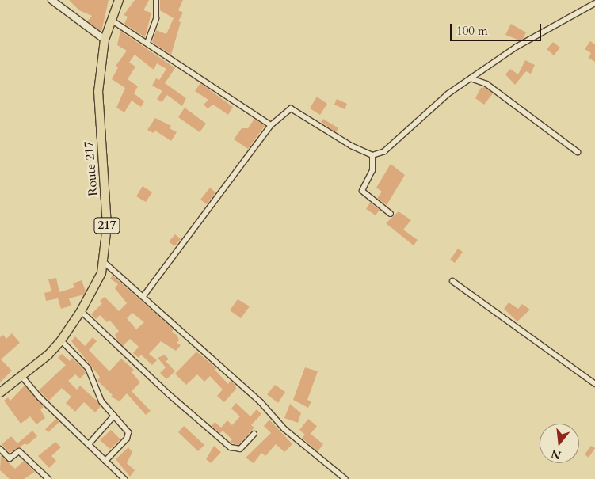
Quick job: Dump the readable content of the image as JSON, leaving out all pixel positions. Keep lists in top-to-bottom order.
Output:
{
  "streets": {
    "main road": ["Route 217", "217"]
  },
  "scale_bar": "100 m",
  "north": "bottom"
}
